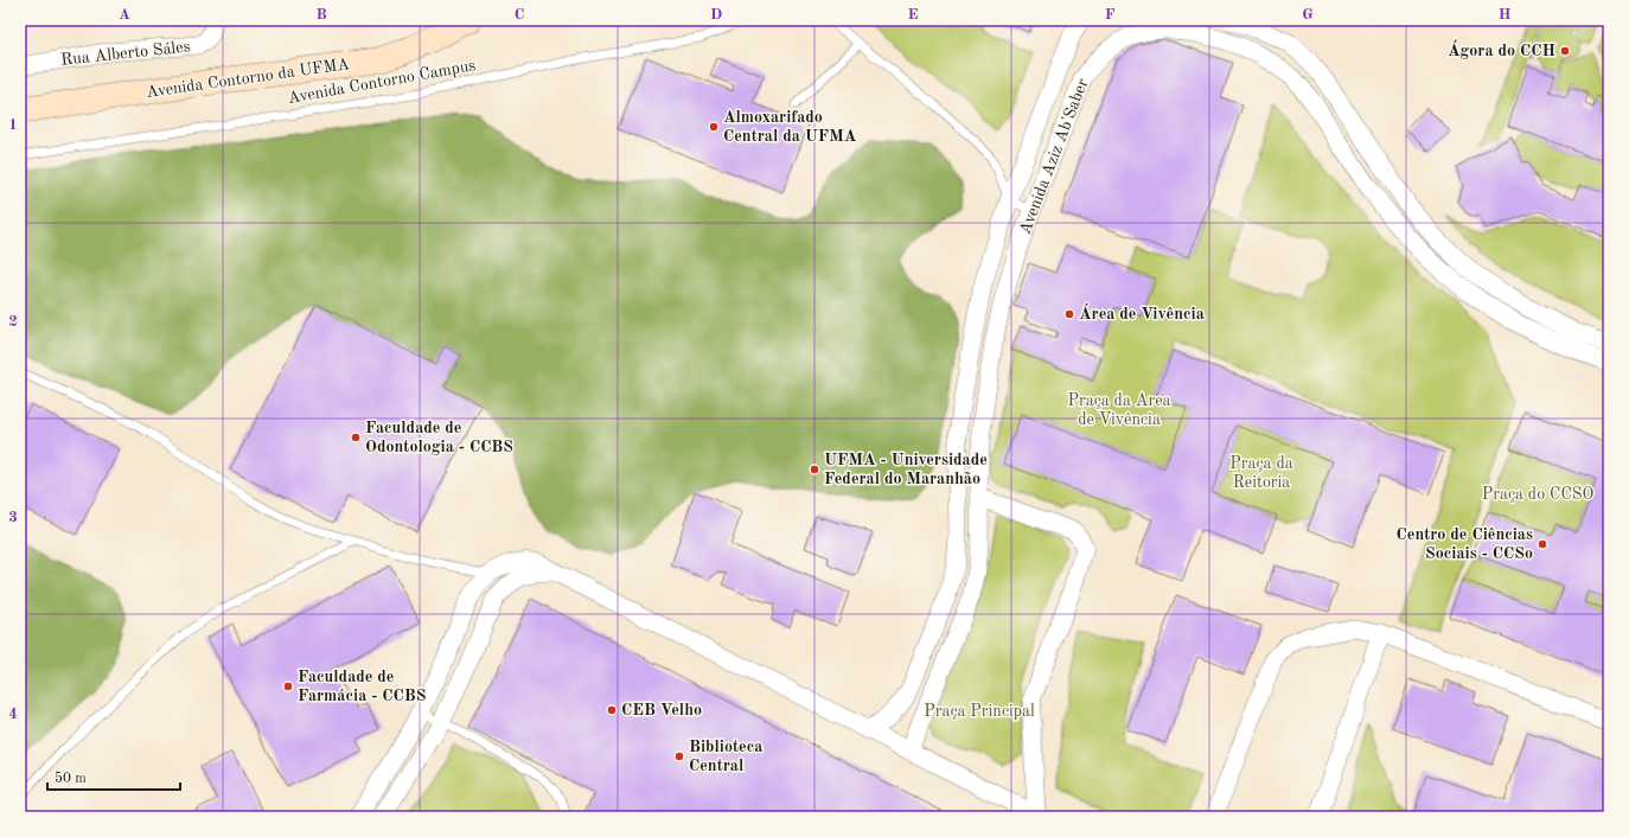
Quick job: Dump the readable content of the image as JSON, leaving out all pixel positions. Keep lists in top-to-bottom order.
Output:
{
  "streets": {
    "main road": ["Avenida Contorno da UFMA"],
    "street": ["Rua Alberto Sáles", "Avenida Aziz Ab'Saber"],
    "lane": ["Avenida Contorno Campus"]
  },
  "parks": [
    "Praça da Area de Vivência",
    "Praça da Reitoria",
    "Praça do CCSO",
    "Praça Principal"
  ],
  "places": [
    "Ágora do CCH",
    "Almoxarifado Central da UFMA",
    "Área de Vivência",
    "Faculdade de Odontologia - CCBS",
    "UFMA - Universidade Federal do Maranhão",
    "Centro de Ciências Sociais - CCSo",
    "Faculdade de Farmácia - CCBS",
    "CEB Velho",
    "Biblioteca Central"
  ],
  "scale_bar": "50 m",
  "grid": {
    "columns": [
      "A",
      "B",
      "C",
      "D",
      "E",
      "F",
      "G",
      "H"
    ],
    "rows": [
      "1",
      "2",
      "3",
      "4"
    ]
  }
}
